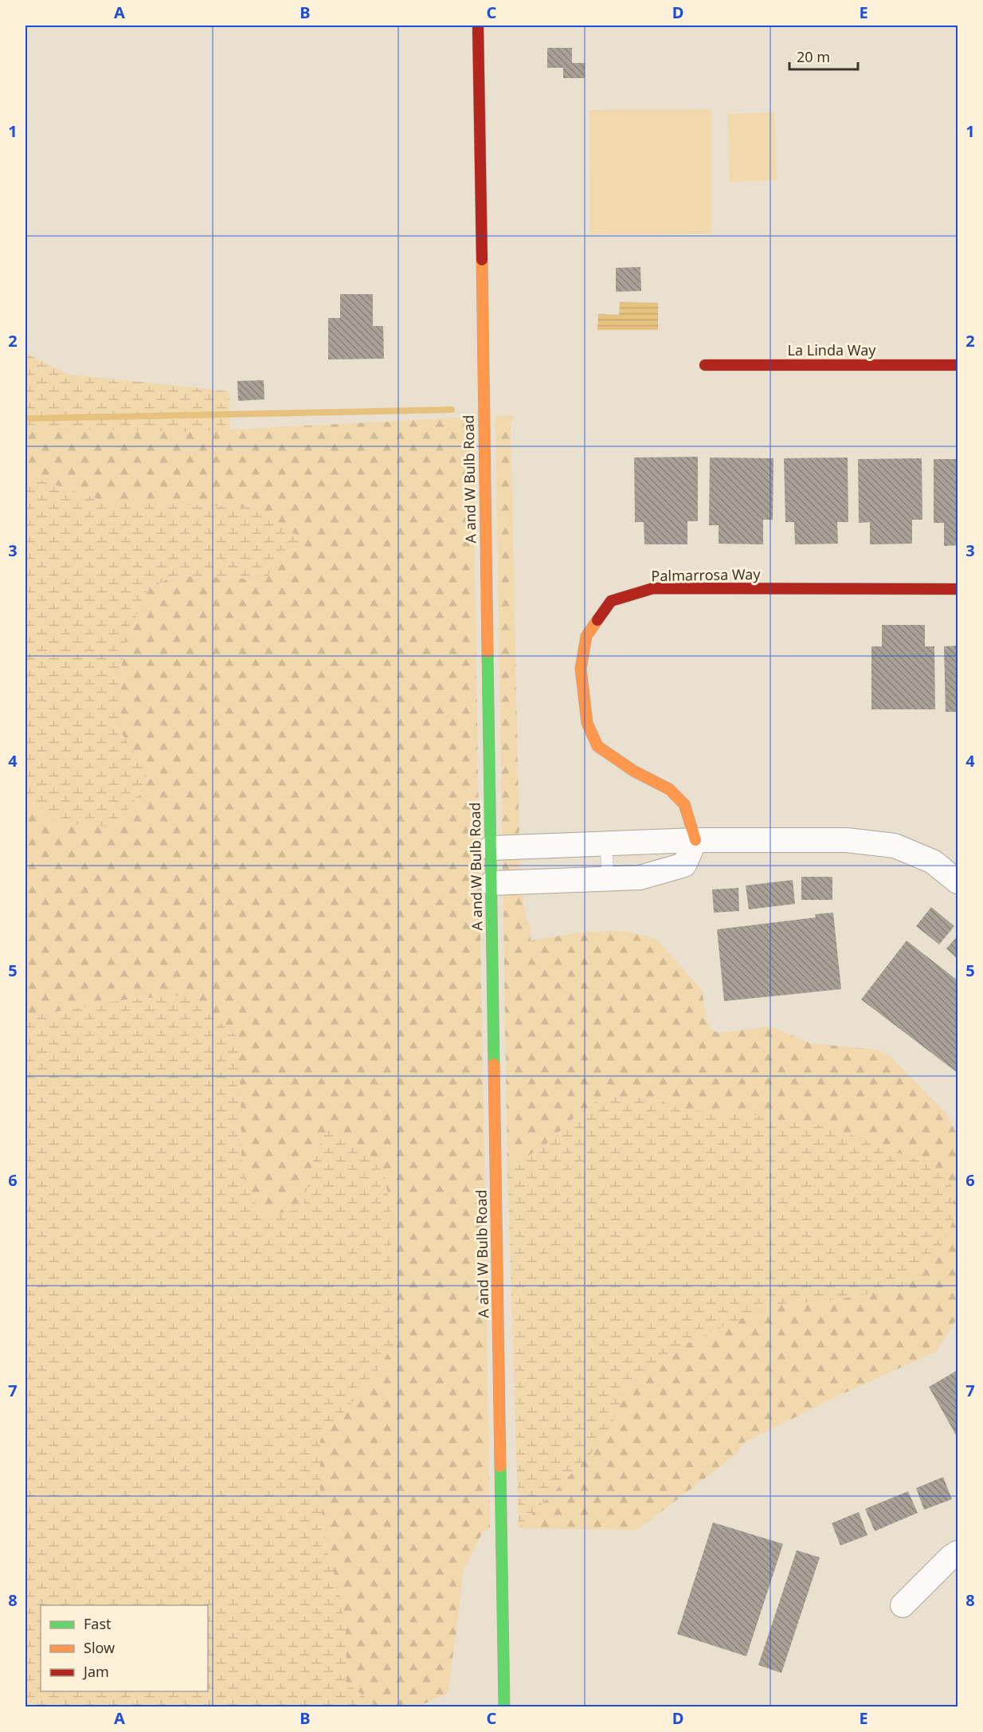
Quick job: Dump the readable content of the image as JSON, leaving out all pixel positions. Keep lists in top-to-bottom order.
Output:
{
  "streets": {
    "street": ["La Linda Way", "A and W Bulb Road", "Palmarrosa Way"]
  },
  "legend": ["Fast", "Slow", "Jam"],
  "scale_bar": "20 m",
  "grid": {
    "columns": [
      "A",
      "B",
      "C",
      "D",
      "E"
    ],
    "rows": [
      "1",
      "2",
      "3",
      "4",
      "5",
      "6",
      "7",
      "8"
    ]
  }
}
